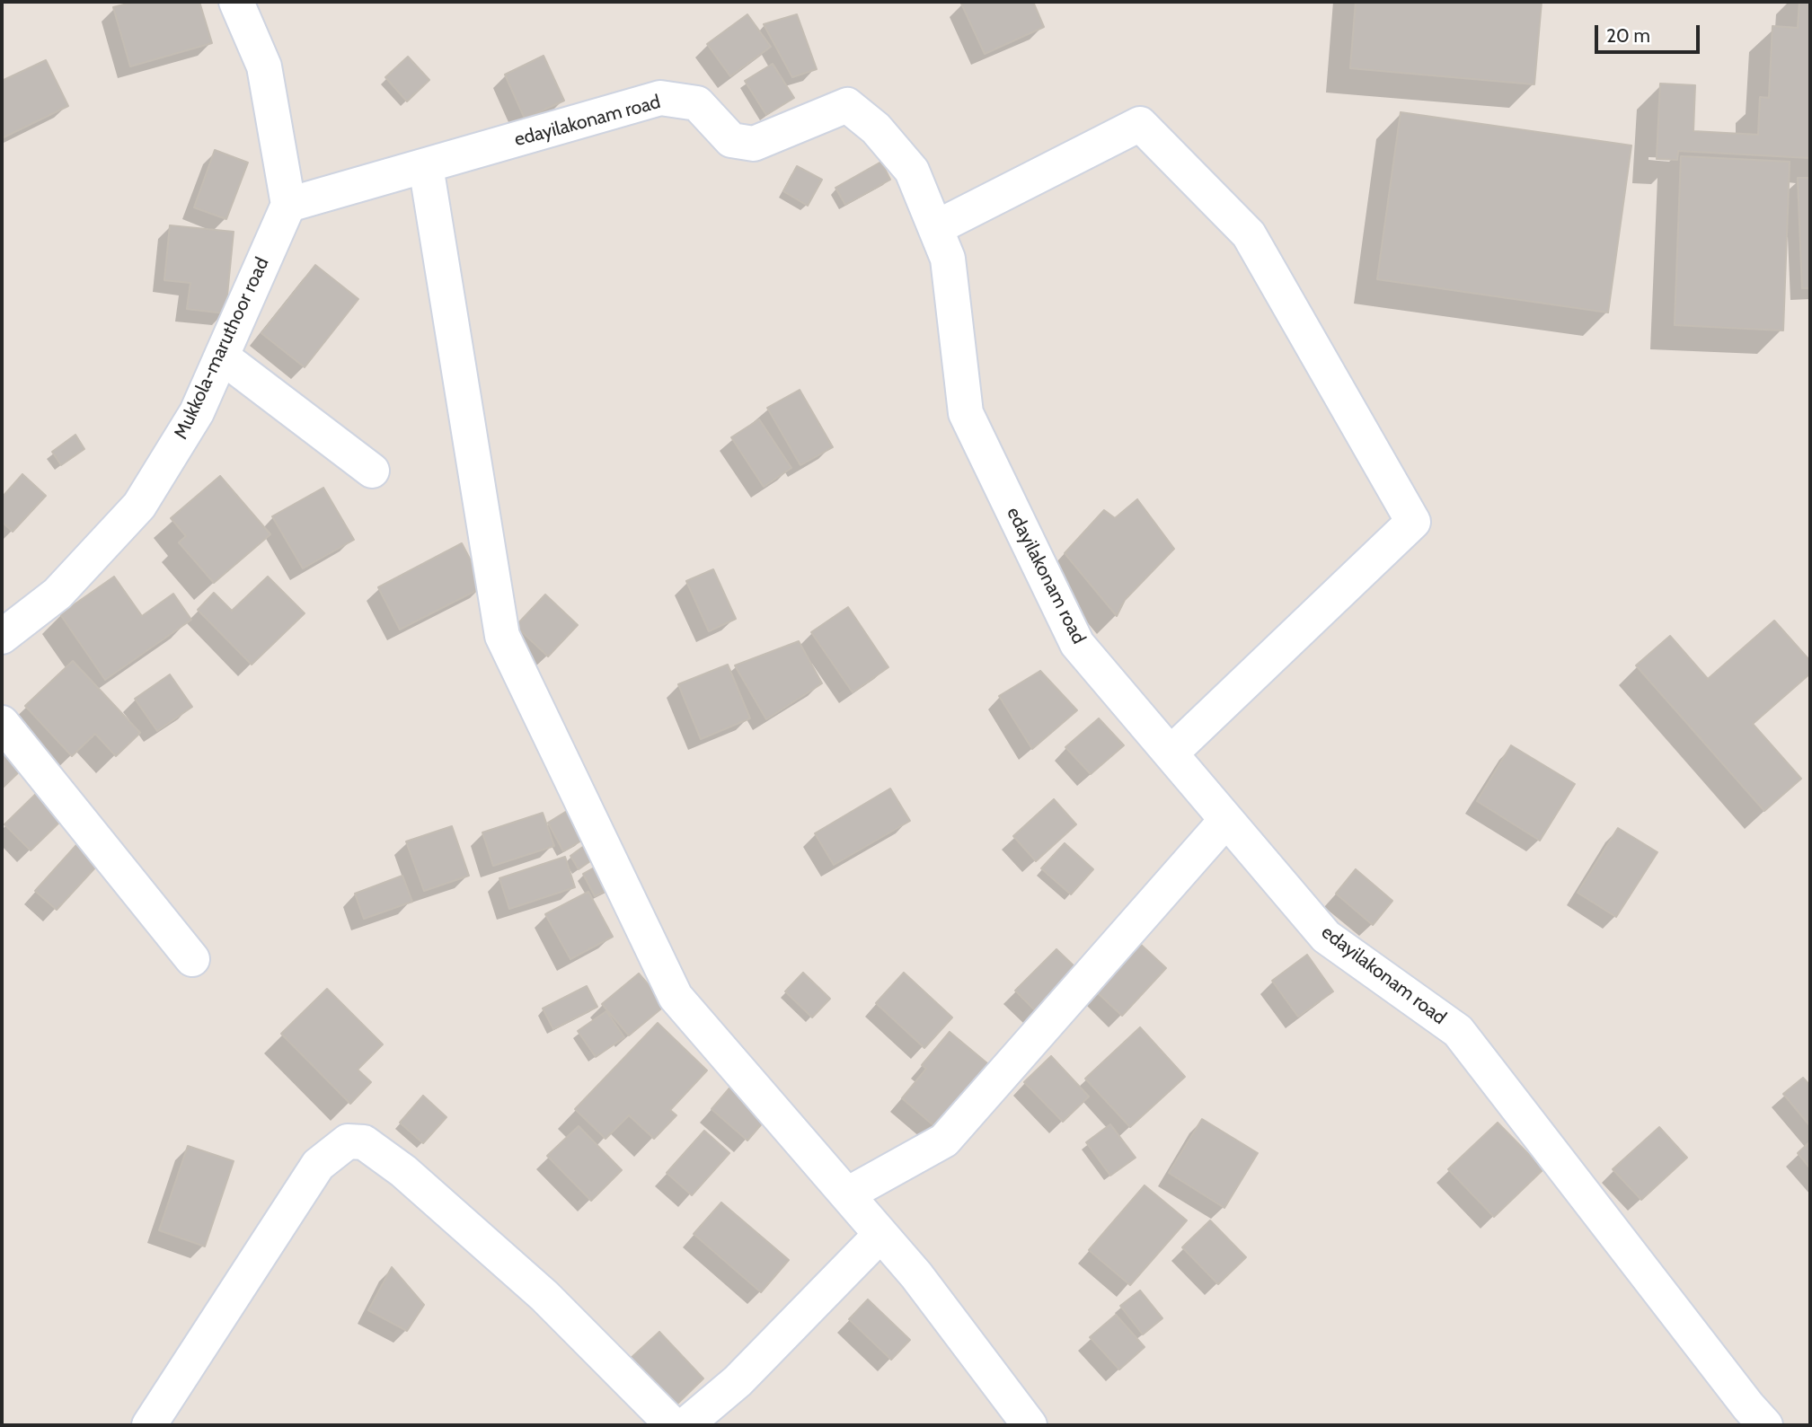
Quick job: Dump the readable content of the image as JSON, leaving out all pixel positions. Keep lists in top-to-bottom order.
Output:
{
  "streets": {
    "street": ["edayilakonam road", "Mukkola-maruthoor road"]
  },
  "crossings": [
    ["edayilakonam road", "Mukkola-maruthoor road"]
  ],
  "scale_bar": "20 m"
}
